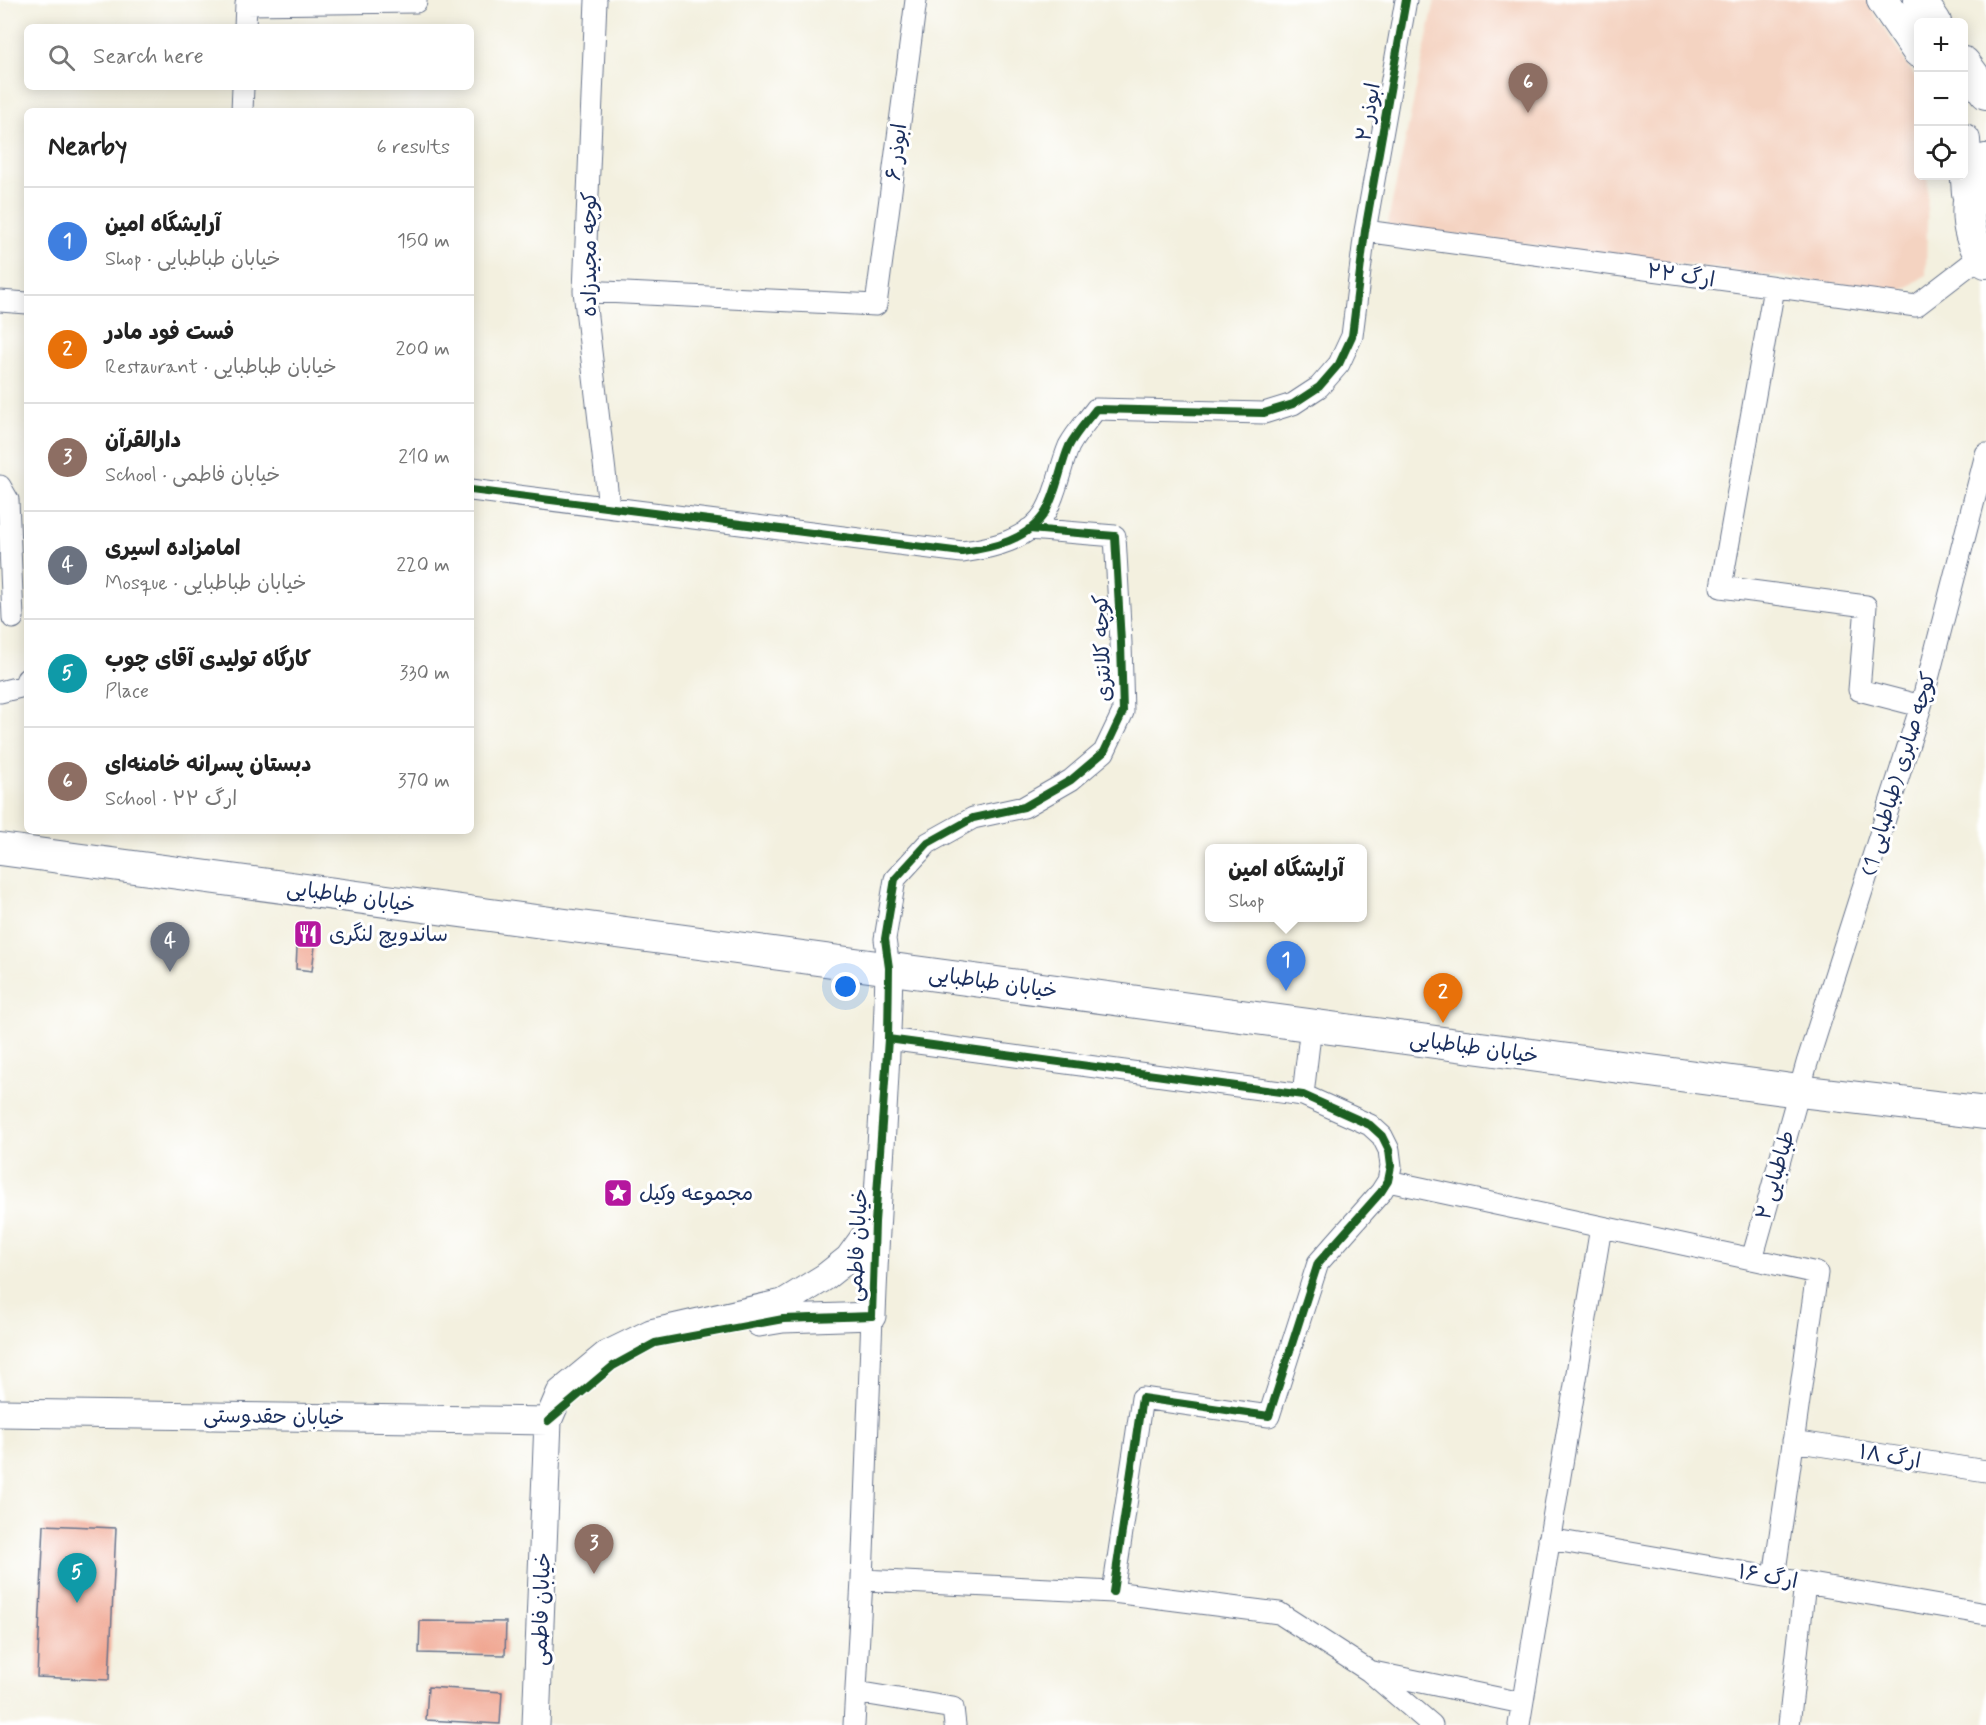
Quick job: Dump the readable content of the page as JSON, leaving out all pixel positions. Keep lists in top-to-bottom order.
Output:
{
  "streets": {
    "main road": ["خیابان طباطبایی"],
    "street": [
      "ابوذر ۲",
      "ابوذر ۶",
      "کوچه مجیدزاده",
      "ارگ ۲۲",
      "کوچه کلانتری",
      "کوچه صابری (طباطبایی 1)",
      "طباطبایی ۲",
      "خیابان فاطمی",
      "خیابان حقدوستی",
      "ارگ ۱۸",
      "ارگ ۱۶"
    ]
  },
  "crossings": [
    ["ابوذر ۲", "ارگ ۲۲"],
    ["ابوذر ۲", "کوچه کلانتری"],
    ["ابوذر ۶", "کوچه مجیدزاده"],
    ["کوچه کلانتری", "خیابان طباطبایی"],
    ["کوچه کلانتری", "خیابان فاطمی"],
    ["کوچه صابری (طباطبایی 1)", "خیابان طباطبایی"],
    ["کوچه صابری (طباطبایی 1)", "طباطبایی ۲"],
    ["خیابان طباطبایی", "طباطبایی ۲"],
    ["خیابان طباطبایی", "خیابان فاطمی"],
    ["خیابان فاطمی", "خیابان حقدوستی"]
  ],
  "places": {
    "restaurant": ["ساندویچ لنگری"],
    "place": ["مجموعه وکیل"]
  },
  "page": {
    "map_buttons": ["+", "−"],
    "search": "Search here",
    "pins": [
      "6",
      "4",
      "1",
      "2",
      "3",
      "5"
    ],
    "heading": ["Nearby", "6 results"],
    "list": [
      {
        "mark": "1",
        "name": "آرایشگاه امین",
        "note": "Shop · خیابان طباطبایی",
        "value": "150 m"
      },
      {
        "mark": "2",
        "name": "فست فود مادر",
        "note": "Restaurant · خیابان طباطبایی",
        "value": "200 m"
      },
      {
        "mark": "3",
        "name": "دارالقرآن",
        "note": "School · خیابان فاطمی",
        "value": "210 m"
      },
      {
        "mark": "4",
        "name": "امامزاده اسیری",
        "note": "Mosque · خیابان طباطبایی",
        "value": "220 m"
      },
      {
        "mark": "5",
        "name": "کارگاه تولیدی آقای چوب",
        "note": "Place",
        "value": "330 m"
      },
      {
        "mark": "6",
        "name": "دبستان پسرانه خامنه‌ای",
        "note": "School · ارگ ۲۲",
        "value": "370 m"
      }
    ],
    "popup": ["آرایشگاه امین", "Shop"]
  }
}
